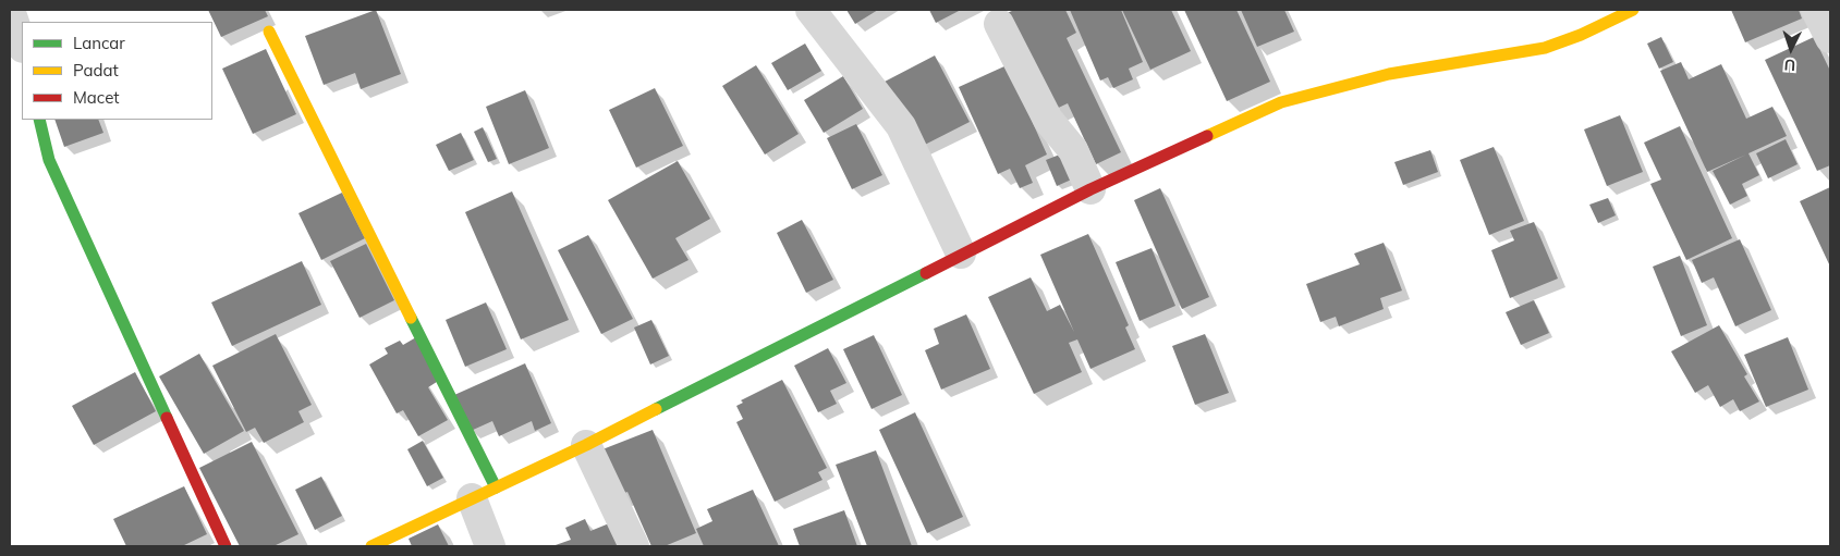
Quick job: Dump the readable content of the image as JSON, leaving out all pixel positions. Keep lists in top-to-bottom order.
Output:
{
  "legend": ["Lancar", "Padat", "Macet"],
  "north": "bottom"
}
